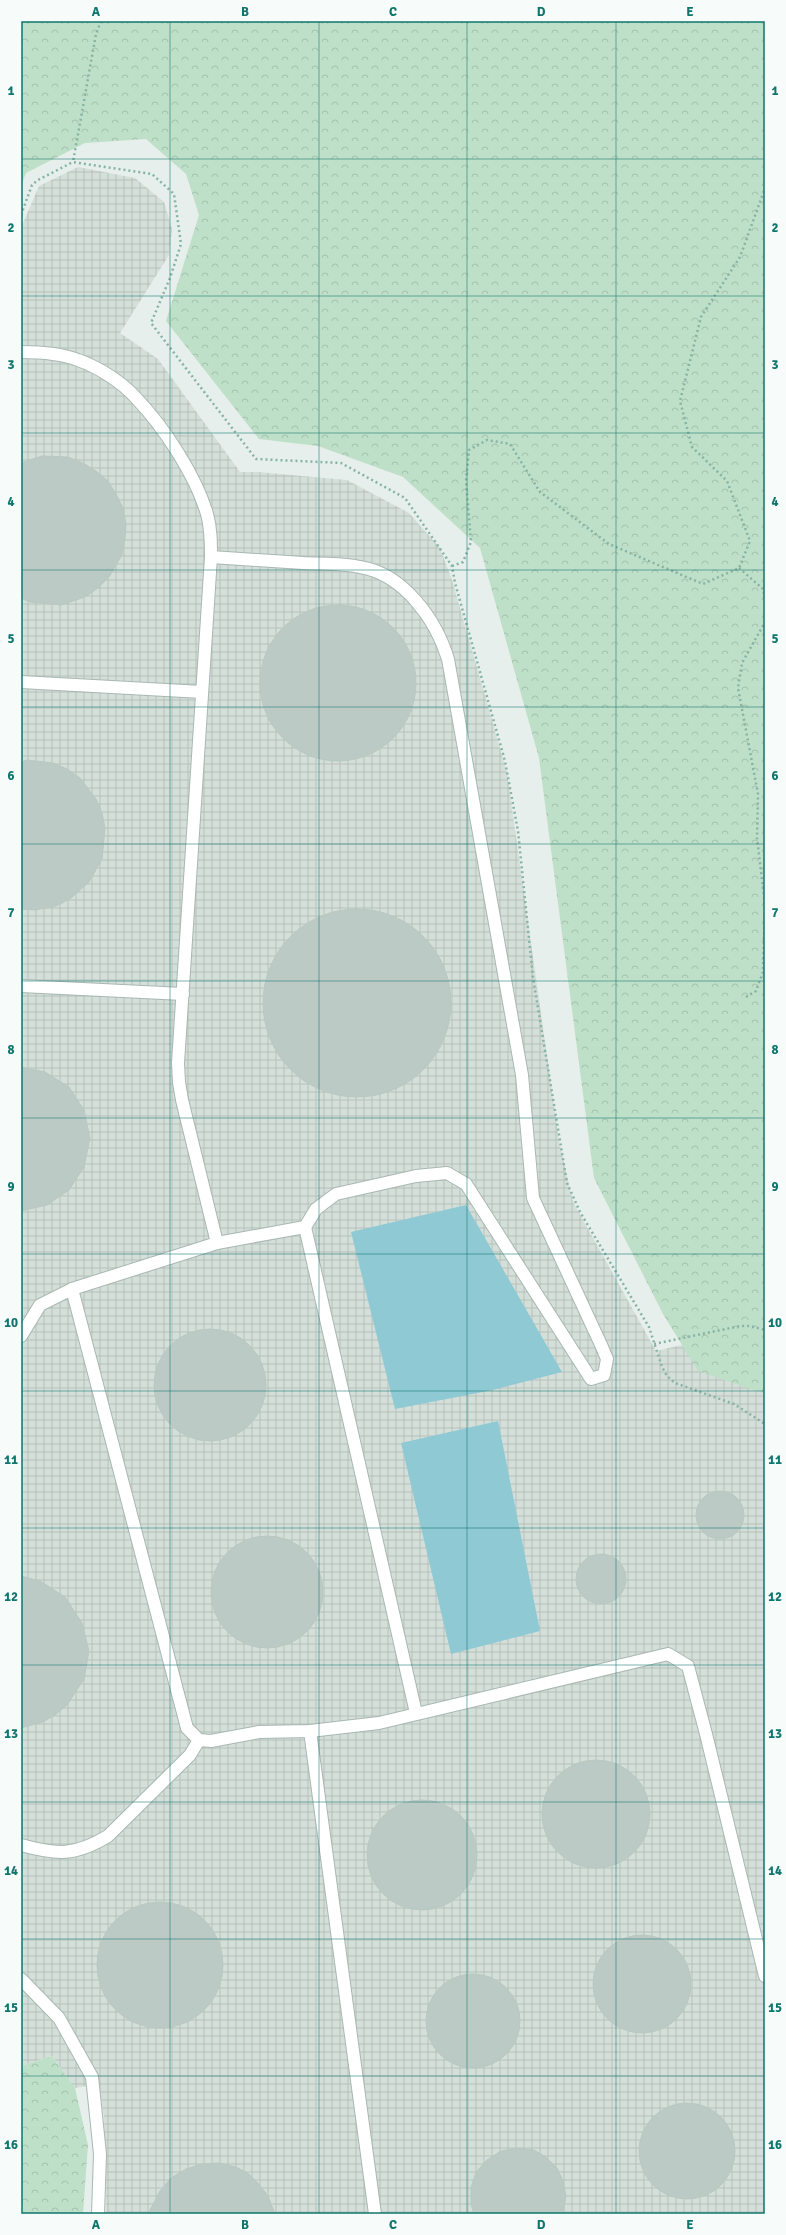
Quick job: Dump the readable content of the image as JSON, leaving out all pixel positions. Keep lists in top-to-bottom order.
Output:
{
  "grid": {
    "columns": [
      "A",
      "B",
      "C",
      "D",
      "E"
    ],
    "rows": [
      "1",
      "2",
      "3",
      "4",
      "5",
      "6",
      "7",
      "8",
      "9",
      "10",
      "11",
      "12",
      "13",
      "14",
      "15",
      "16"
    ]
  }
}
